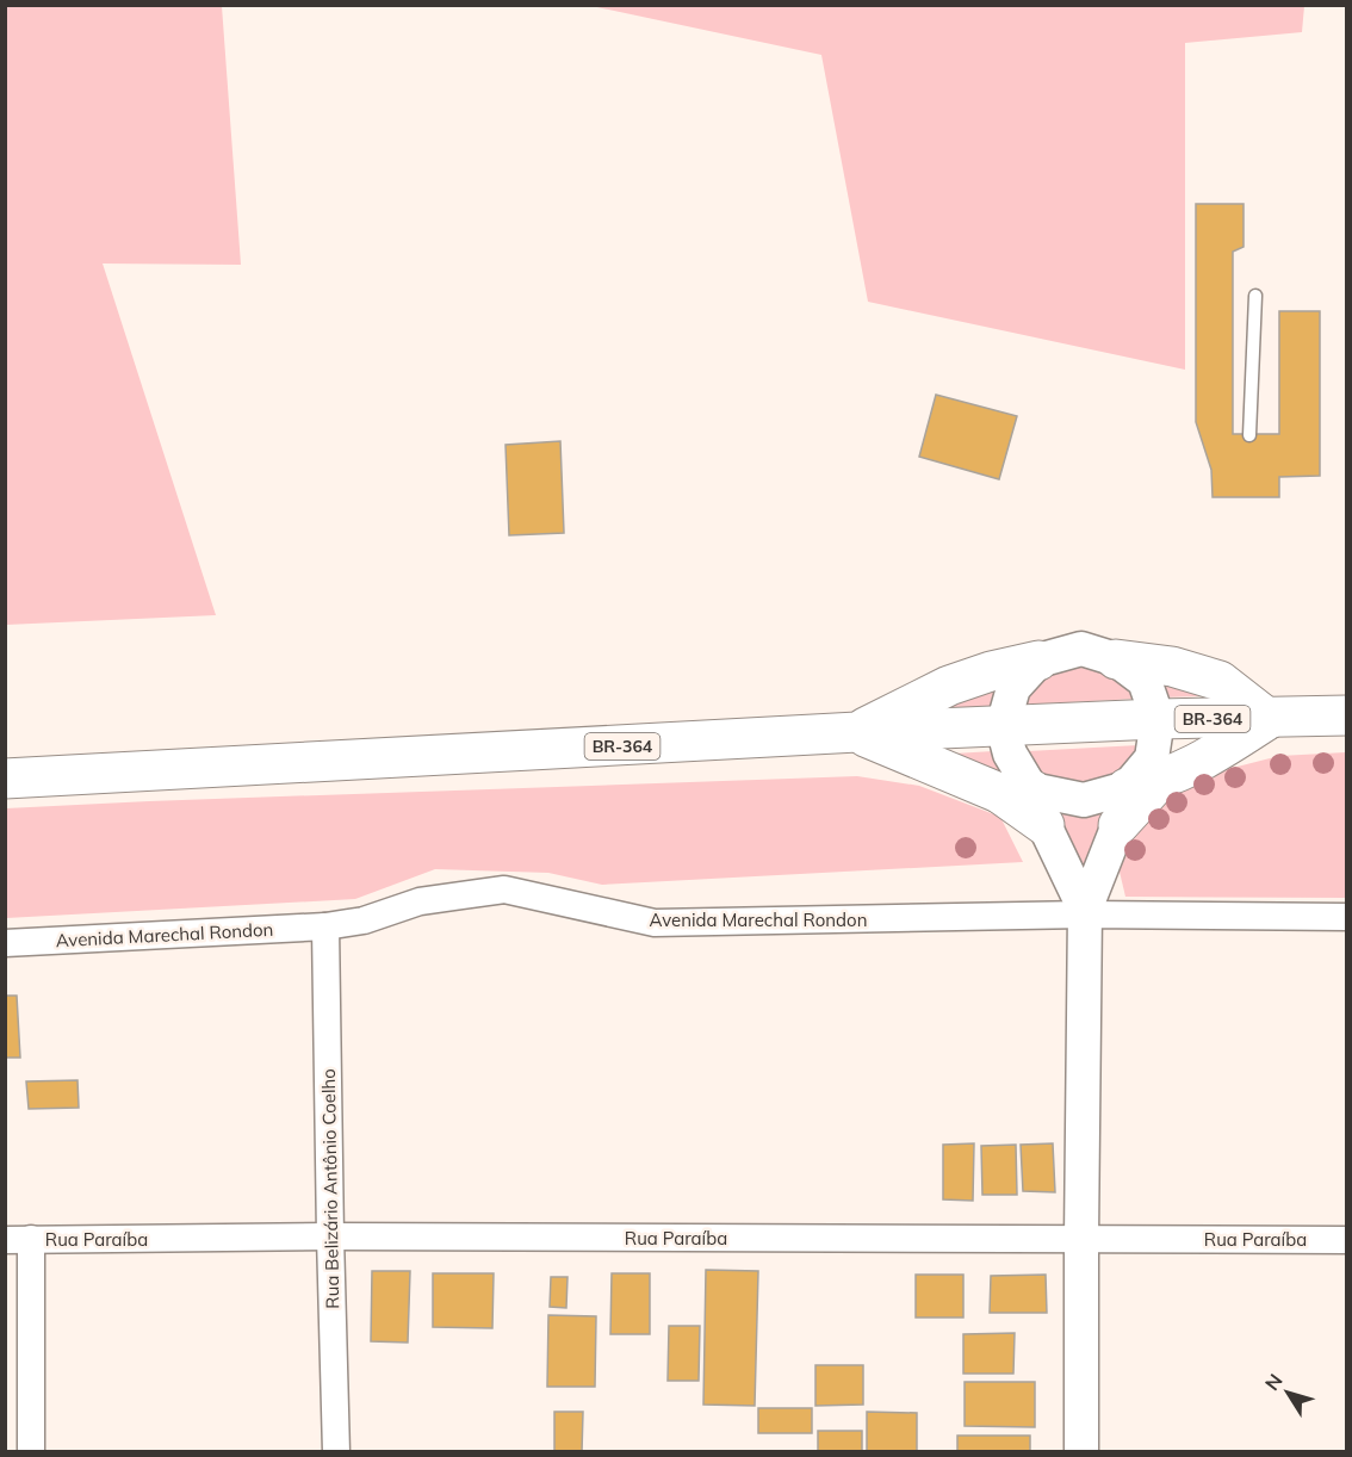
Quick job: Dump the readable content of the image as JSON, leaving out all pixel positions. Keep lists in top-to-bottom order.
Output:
{
  "streets": {
    "highway": ["BR-364"],
    "street": ["Avenida Marechal Rondon", "Rua Belizário Antônio Coelho", "Rua Paraíba"]
  },
  "crossings": [
    ["Avenida Marechal Rondon", "Rua Belizário Antônio Coelho"],
    ["Rua Belizário Antônio Coelho", "Rua Paraíba"]
  ],
  "north": "top left"
}
